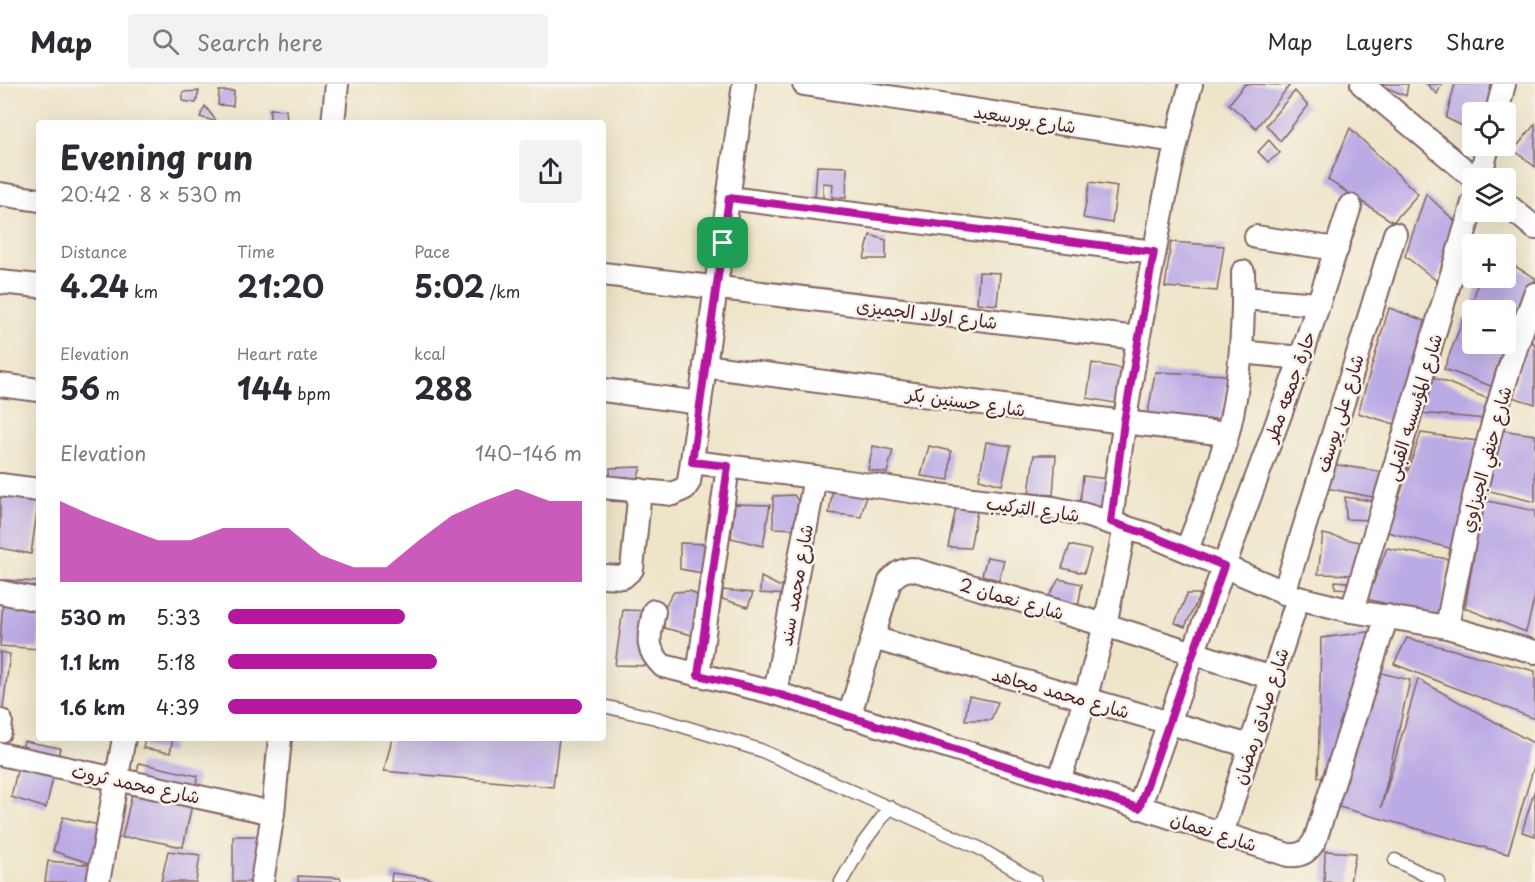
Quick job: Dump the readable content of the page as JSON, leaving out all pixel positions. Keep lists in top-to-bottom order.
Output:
{
  "streets": {
    "street": [
      "شارع بورسعيد",
      "شارع اولاد الجميزى",
      "حارة جمعه مطر",
      "شارع حسنين بكر",
      "شارع المؤسسه القبلى",
      "شارع على يوسف",
      "شارع حنفي الجيزاوي",
      "شارع التركيب",
      "شارع محمد سند",
      "شارع نعمان 2",
      "شارع محمد مجاهد",
      "شارع صادق رمضان",
      "شارع محمد ثروت",
      "شارع نعمان"
    ]
  },
  "crossings": [
    ["حارة جمعه مطر", "شارع التركيب"],
    ["حارة جمعه مطر", "شارع نعمان 2"],
    ["حارة جمعه مطر", "شارع محمد مجاهد"],
    ["حارة جمعه مطر", "شارع نعمان"],
    ["شارع المؤسسه القبلى", "شارع التركيب"],
    ["شارع على يوسف", "شارع التركيب"],
    ["شارع على يوسف", "شارع صادق رمضان"],
    ["شارع حنفي الجيزاوي", "شارع التركيب"],
    ["شارع التركيب", "شارع محمد سند"],
    ["شارع التركيب", "شارع صادق رمضان"],
    ["شارع التركيب", "شارع نعمان"],
    ["شارع محمد سند", "شارع نعمان"],
    ["شارع نعمان 2", "شارع محمد مجاهد"],
    ["شارع نعمان 2", "شارع صادق رمضان"],
    ["شارع نعمان 2", "شارع نعمان"],
    ["شارع محمد مجاهد", "شارع صادق رمضان"],
    ["شارع صادق رمضان", "شارع نعمان"]
  ],
  "page": {
    "header": "Map",
    "search": "Search here",
    "nav": ["Map", "Layers", "Share"],
    "map_buttons": ["+", "−"],
    "heading": ["Evening run", "20:42 · 8 × 530 m"],
    "stats": [
      ["Distance", "4.24 km"],
      ["Time", "21:20"],
      ["Pace", "5:02 /km"],
      ["Elevation", "56 m"],
      ["Heart rate", "144 bpm"],
      ["kcal", "288"]
    ],
    "chart": ["Elevation", "140–146 m"],
    "list": [
      {
        "name": "530 m",
        "note": "5:33"
      },
      {
        "name": "1.1 km",
        "note": "5:18"
      },
      {
        "name": "1.6 km",
        "note": "4:39"
      }
    ]
  }
}
